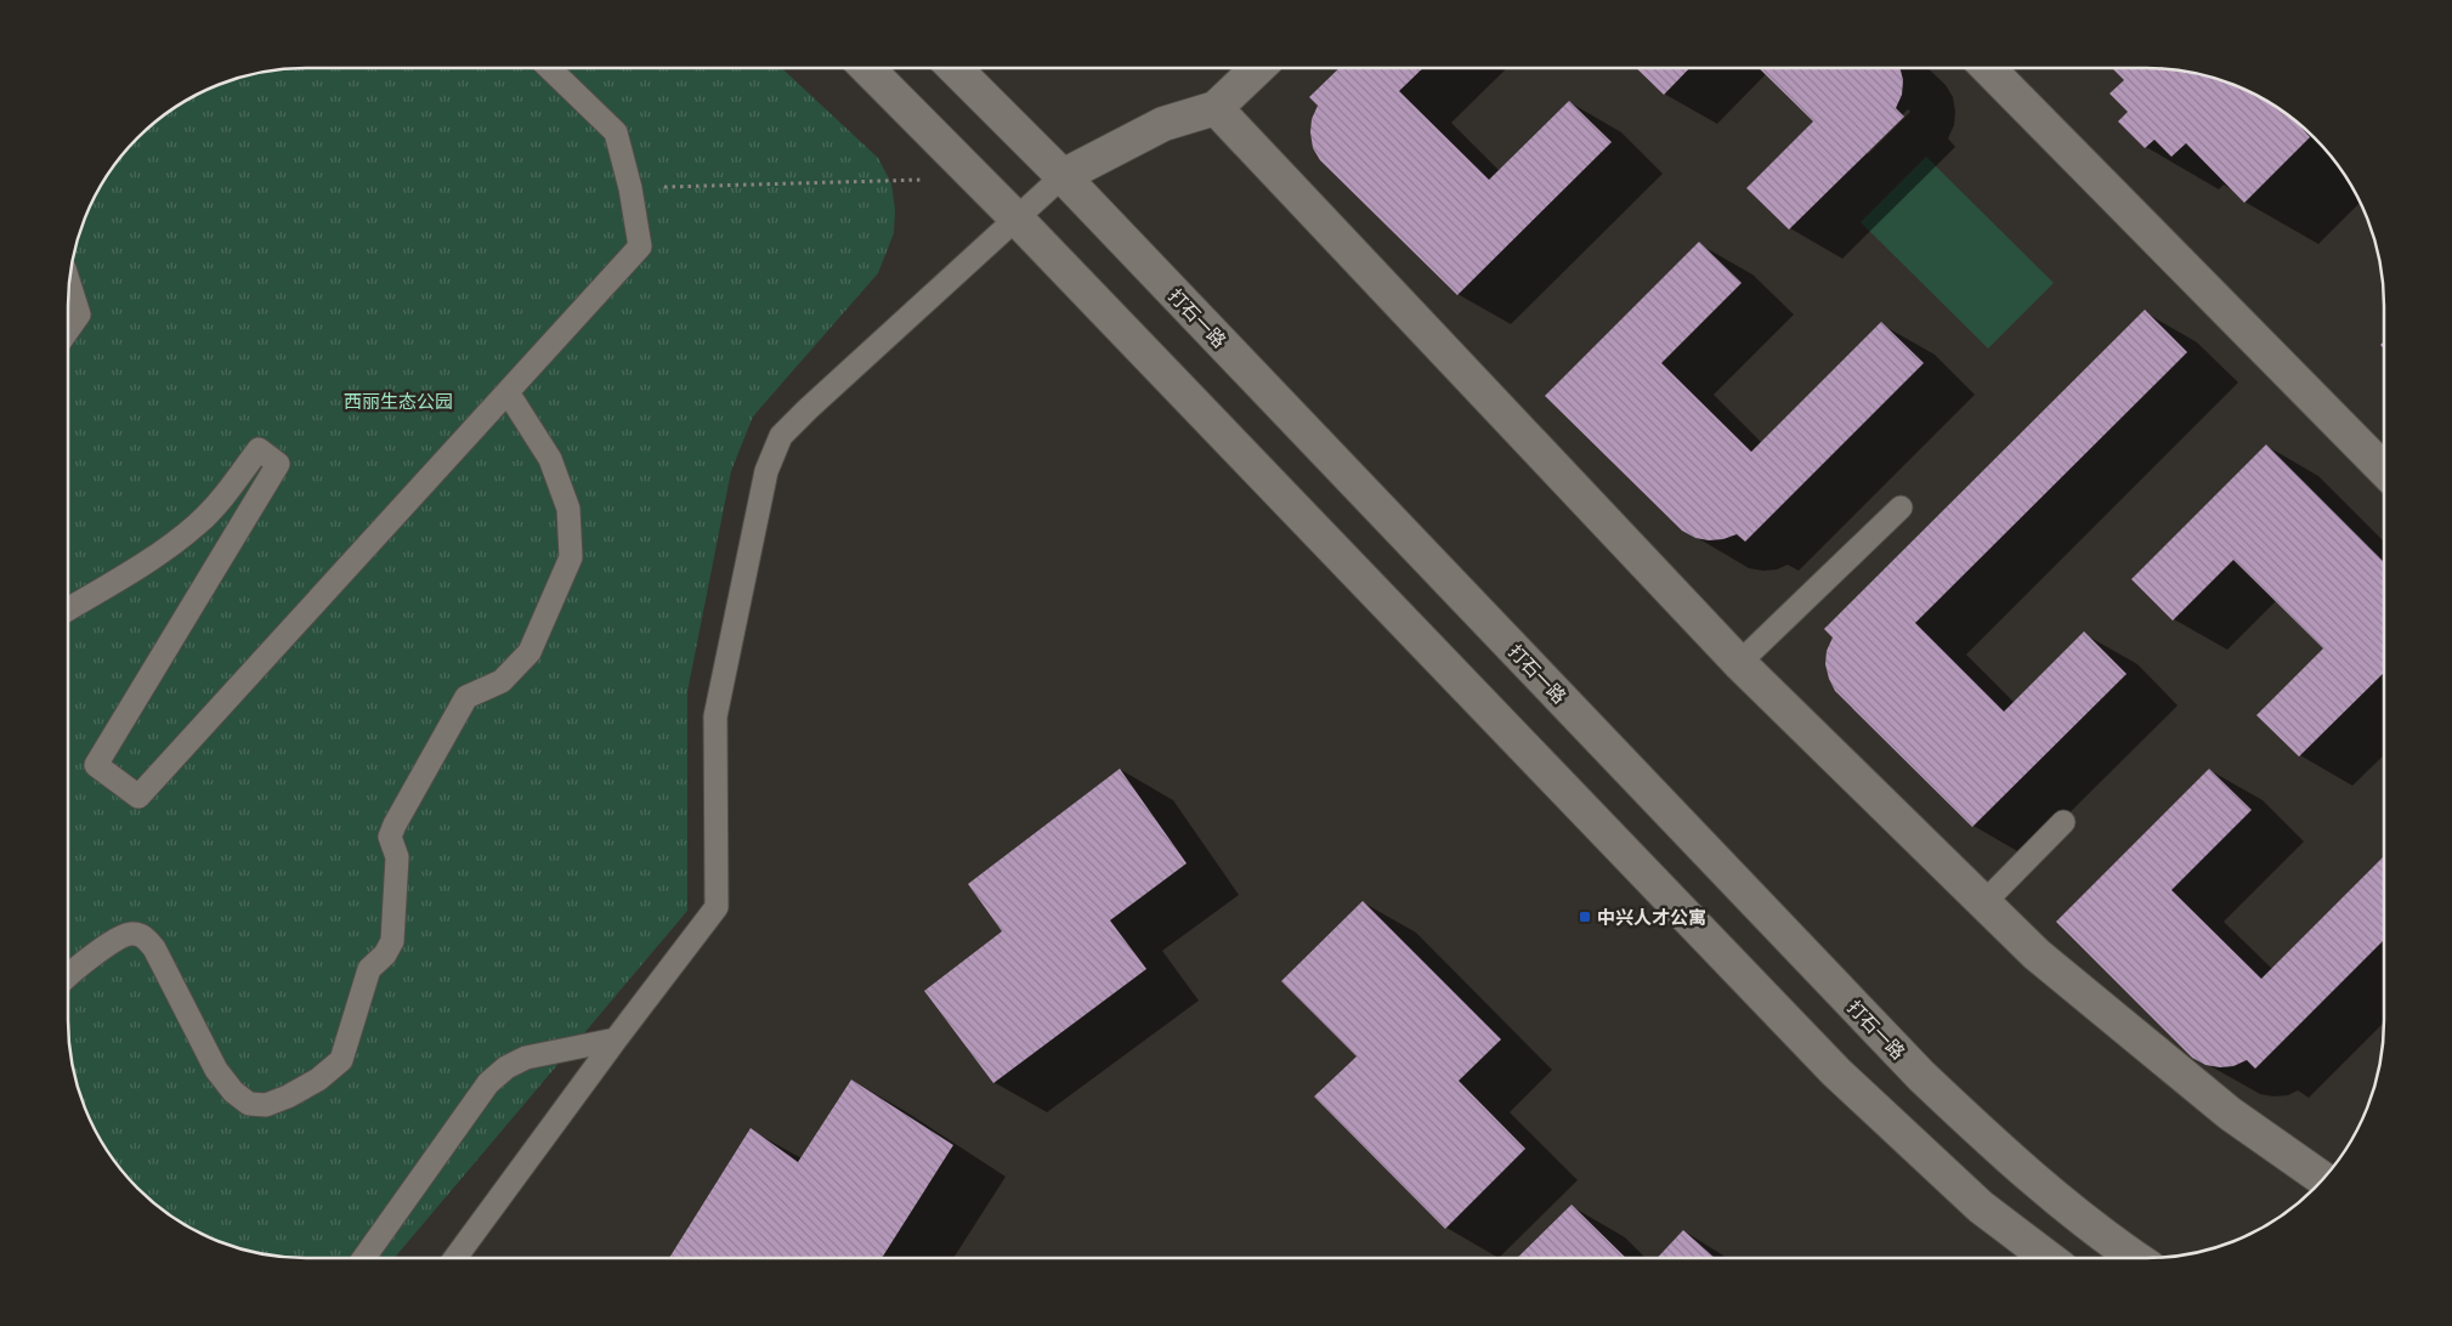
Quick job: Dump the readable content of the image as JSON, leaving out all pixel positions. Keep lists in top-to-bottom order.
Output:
{
  "streets": {
    "main road": ["打石一路"]
  },
  "parks": ["西丽生态公园"],
  "places": {
    "transit": ["中兴人才公寓"]
  }
}
